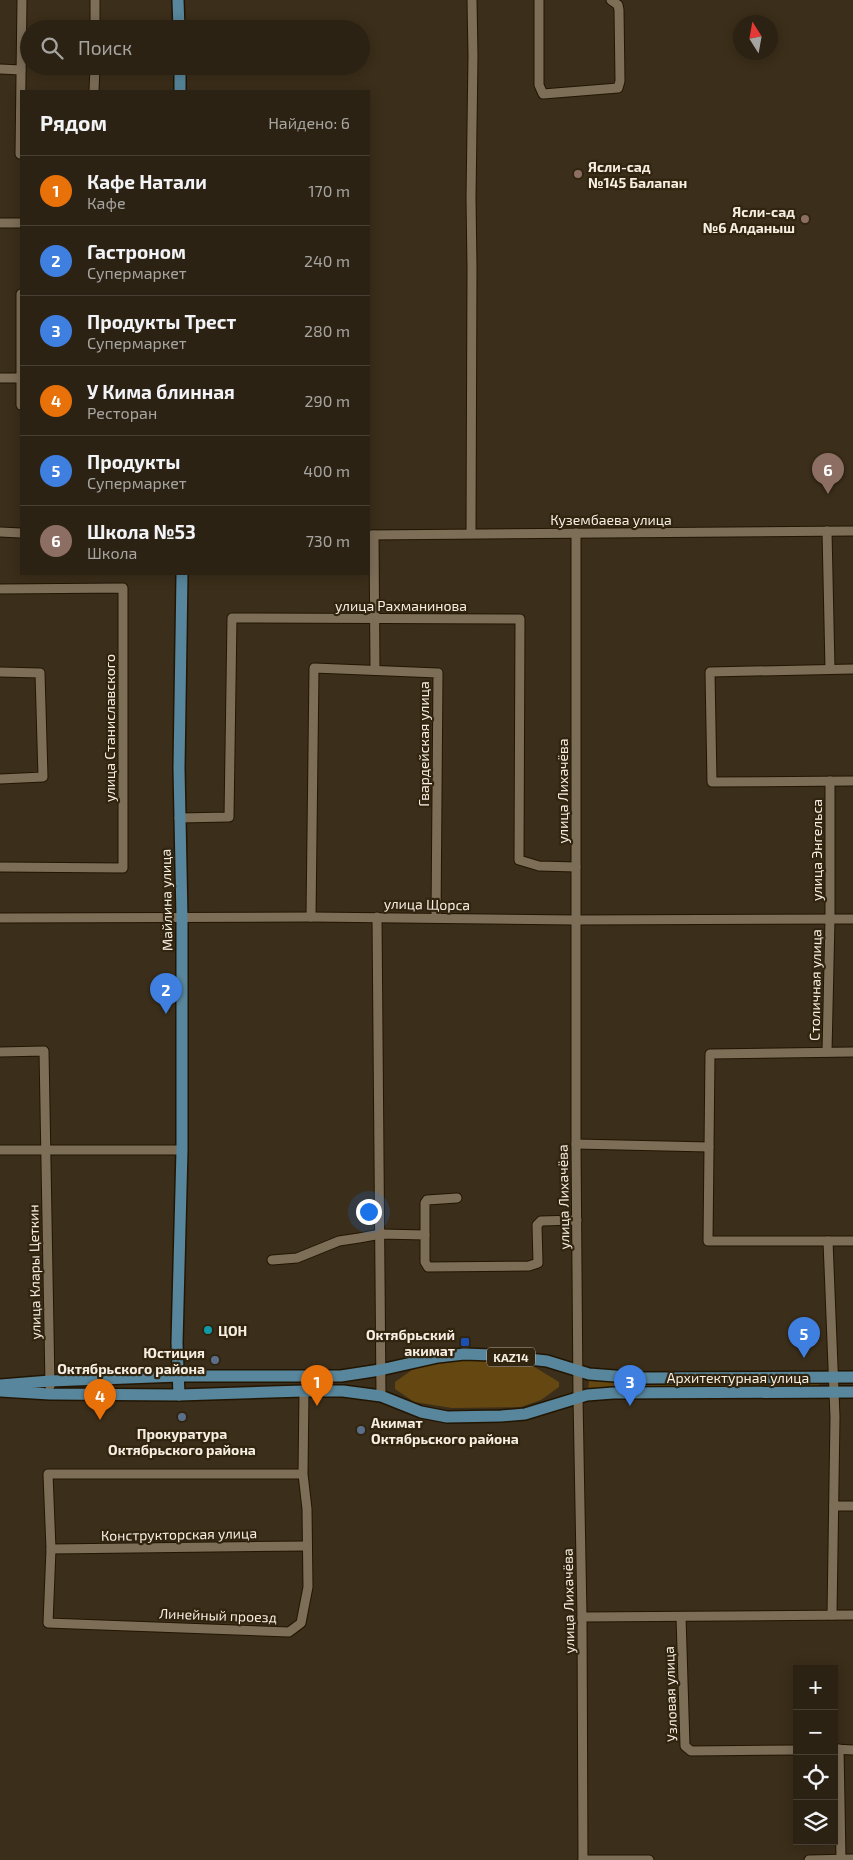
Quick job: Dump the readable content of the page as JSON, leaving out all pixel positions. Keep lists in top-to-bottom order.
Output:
{
  "streets": {
    "main road": ["Майлина улица", "KAZ14", "Архитектурная улица"],
    "street": [
      "Кузембаева улица",
      "улица Рахманинова",
      "улица Станиславского",
      "Гвардейская улица",
      "улица Лихачёва",
      "улица Энгельса",
      "улица Щорса",
      "Столичная улица",
      "улица Клары Цеткин",
      "Конструкторская улица",
      "Линейный проезд",
      "Узловая улица"
    ]
  },
  "crossings": [
    ["Кузембаева улица", "улица Лихачёва"],
    ["улица Рахманинова", "улица Лихачёва"],
    ["улица Рахманинова", "Майлина улица"],
    ["Гвардейская улица", "улица Щорса"],
    ["улица Лихачёва", "улица Щорса"],
    ["улица Лихачёва", "Архитектурная улица"],
    ["улица Энгельса", "улица Щорса"],
    ["улица Энгельса", "Столичная улица"],
    ["Майлина улица", "улица Щорса"],
    ["Майлина улица", "Архитектурная улица"],
    ["улица Щорса", "Столичная улица"],
    ["улица Клары Цеткин", "Архитектурная улица"],
    ["Архитектурная улица", "Линейный проезд"],
    ["Конструкторская улица", "Линейный проезд"]
  ],
  "places": {
    "other": [
      "Ясли-сад №145 Балапан",
      "Ясли-сад №6 Алданыш",
      "ЦОН",
      "Юстиция Октябрьского района",
      "Прокуратура Октябрьского района",
      "Акимат Октябрьского района"
    ],
    "transit": ["Октябрьский акимат"]
  },
  "north": "top",
  "page": {
    "search": "Поиск",
    "heading": ["Рядом", "Найдено: 6"],
    "list": [
      {
        "mark": "1",
        "name": "Кафе Натали",
        "note": "Кафе",
        "value": "170 m"
      },
      {
        "mark": "2",
        "name": "Гастроном",
        "note": "Супермаркет",
        "value": "240 m"
      },
      {
        "mark": "3",
        "name": "Продукты Трест",
        "note": "Супермаркет",
        "value": "280 m"
      },
      {
        "mark": "4",
        "name": "У Кима блинная",
        "note": "Ресторан",
        "value": "290 m"
      },
      {
        "mark": "5",
        "name": "Продукты",
        "note": "Супермаркет",
        "value": "400 m"
      },
      {
        "mark": "6",
        "name": "Школа №53",
        "note": "Школа",
        "value": "730 m"
      }
    ],
    "pins": [
      "6",
      "2",
      "5",
      "1",
      "3",
      "4"
    ],
    "map_buttons": ["+", "−"]
  }
}
